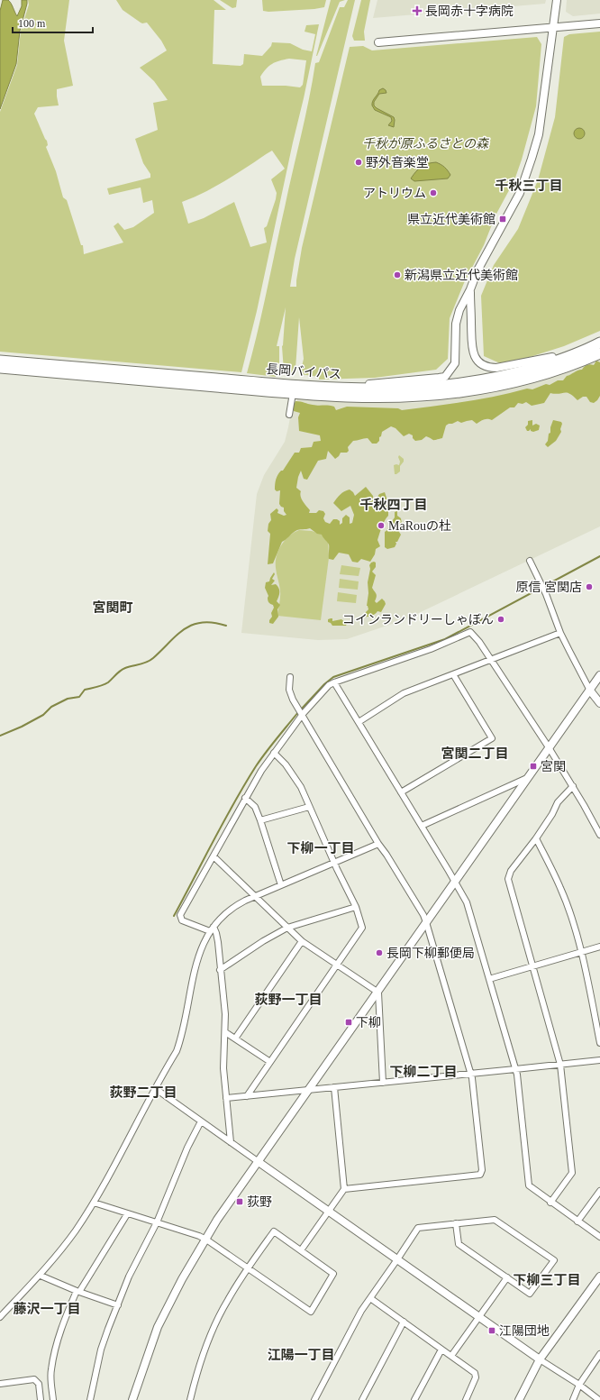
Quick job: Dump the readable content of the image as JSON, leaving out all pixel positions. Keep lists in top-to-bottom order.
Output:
{
  "streets": {
    "highway": ["長岡バイパス"]
  },
  "districts": [
    "千秋三丁目",
    "千秋四丁目",
    "宮関町",
    "宮関二丁目",
    "下柳一丁目",
    "荻野一丁目",
    "下柳二丁目",
    "荻野二丁目",
    "下柳三丁目",
    "藤沢一丁目",
    "江陽一丁目"
  ],
  "parks": ["千秋が原ふるさとの森"],
  "places": {
    "health": ["長岡赤十字病院"],
    "other": [
      "野外音楽堂",
      "アトリウム",
      "新潟県立近代美術館",
      "MaRouの杜",
      "原信 宮関店",
      "コインランドリーしゃぼん",
      "長岡下柳郵便局"
    ],
    "transit": [
      "県立近代美術館",
      "宮関",
      "下柳",
      "荻野",
      "江陽団地"
    ]
  },
  "scale_bar": "100 m"
}
